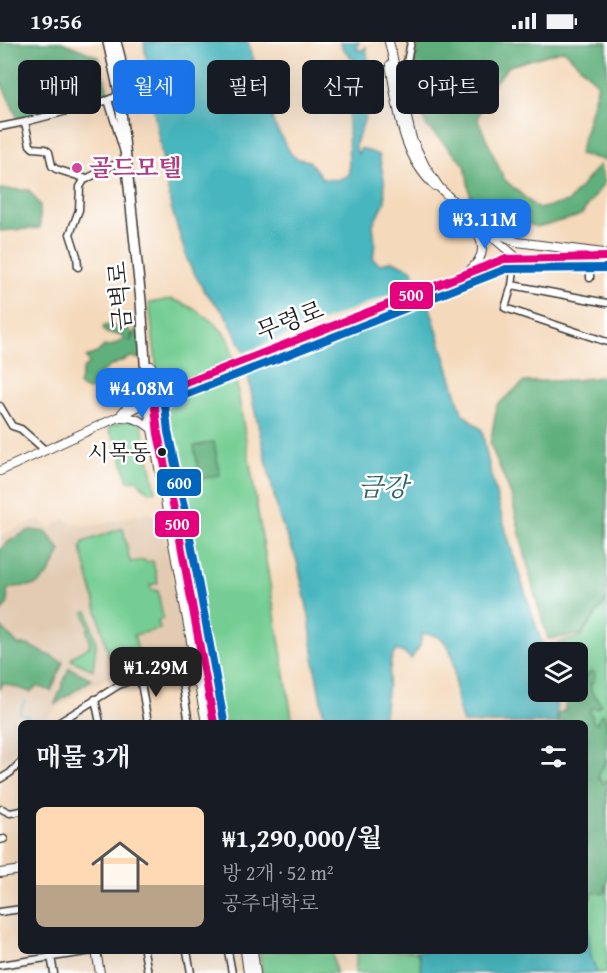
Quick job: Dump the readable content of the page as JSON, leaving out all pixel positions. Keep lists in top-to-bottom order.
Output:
{
  "streets": {
    "highway": ["금벽로"],
    "main road": ["무령로"]
  },
  "crossings": [
    ["금벽로", "무령로"]
  ],
  "water": ["금강"],
  "places": ["골드모텔", "시목동"],
  "lines": ["transit line 500", "transit line 600"],
  "page": {
    "status": "19:56",
    "chip": [
      "매매",
      "월세",
      "필터",
      "신규",
      "아파트"
    ],
    "price": ["₩3.11M", "₩4.08M", "₩1.29M"],
    "heading": "매물 3개",
    "list": [
      {
        "name": "₩1,290,000/월",
        "note": "방 2개 · 52 m² · 공주대학로"
      }
    ]
  }
}
